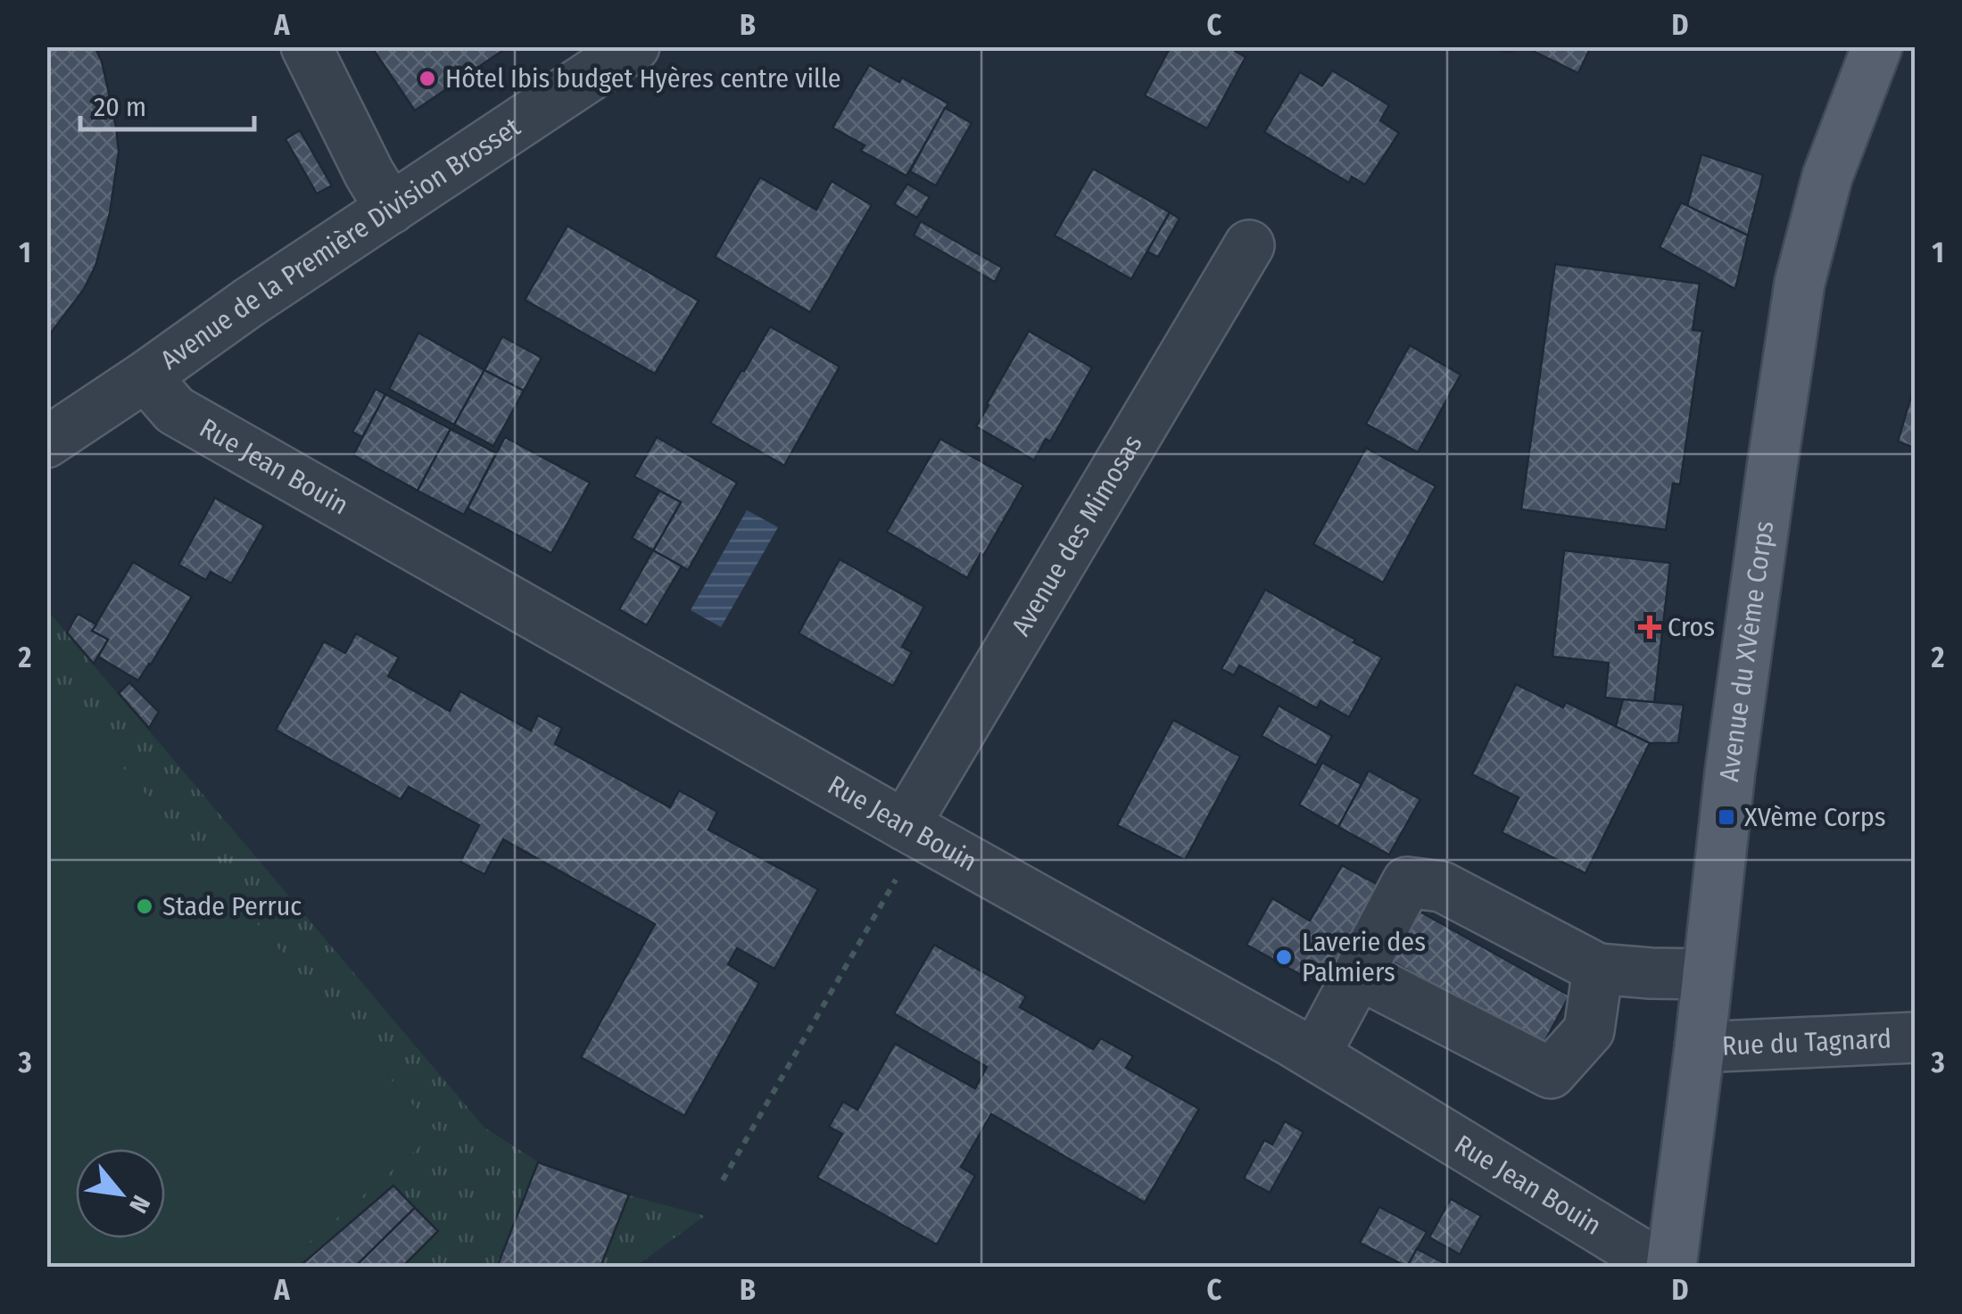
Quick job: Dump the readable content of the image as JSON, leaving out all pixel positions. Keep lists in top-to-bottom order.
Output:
{
  "streets": {
    "main road": ["Avenue du XVème Corps"],
    "street": [
      "Avenue de la Première Division Brosset",
      "Rue Jean Bouin",
      "Avenue des Mimosas",
      "Rue du Tagnard"
    ]
  },
  "crossings": [
    ["Avenue de la Première Division Brosset", "Rue Jean Bouin"],
    ["Rue Jean Bouin", "Avenue des Mimosas"],
    ["Avenue du XVème Corps", "Rue du Tagnard"]
  ],
  "places": {
    "other": ["Hôtel Ibis budget Hyères centre ville", "Stade Perruc", "Laverie des Palmiers"],
    "health": ["Cros"],
    "transit": ["XVème Corps"]
  },
  "scale_bar": "20 m",
  "north": "bottom right",
  "grid": {
    "columns": [
      "A",
      "B",
      "C",
      "D"
    ],
    "rows": ["1", "2", "3"]
  }
}
